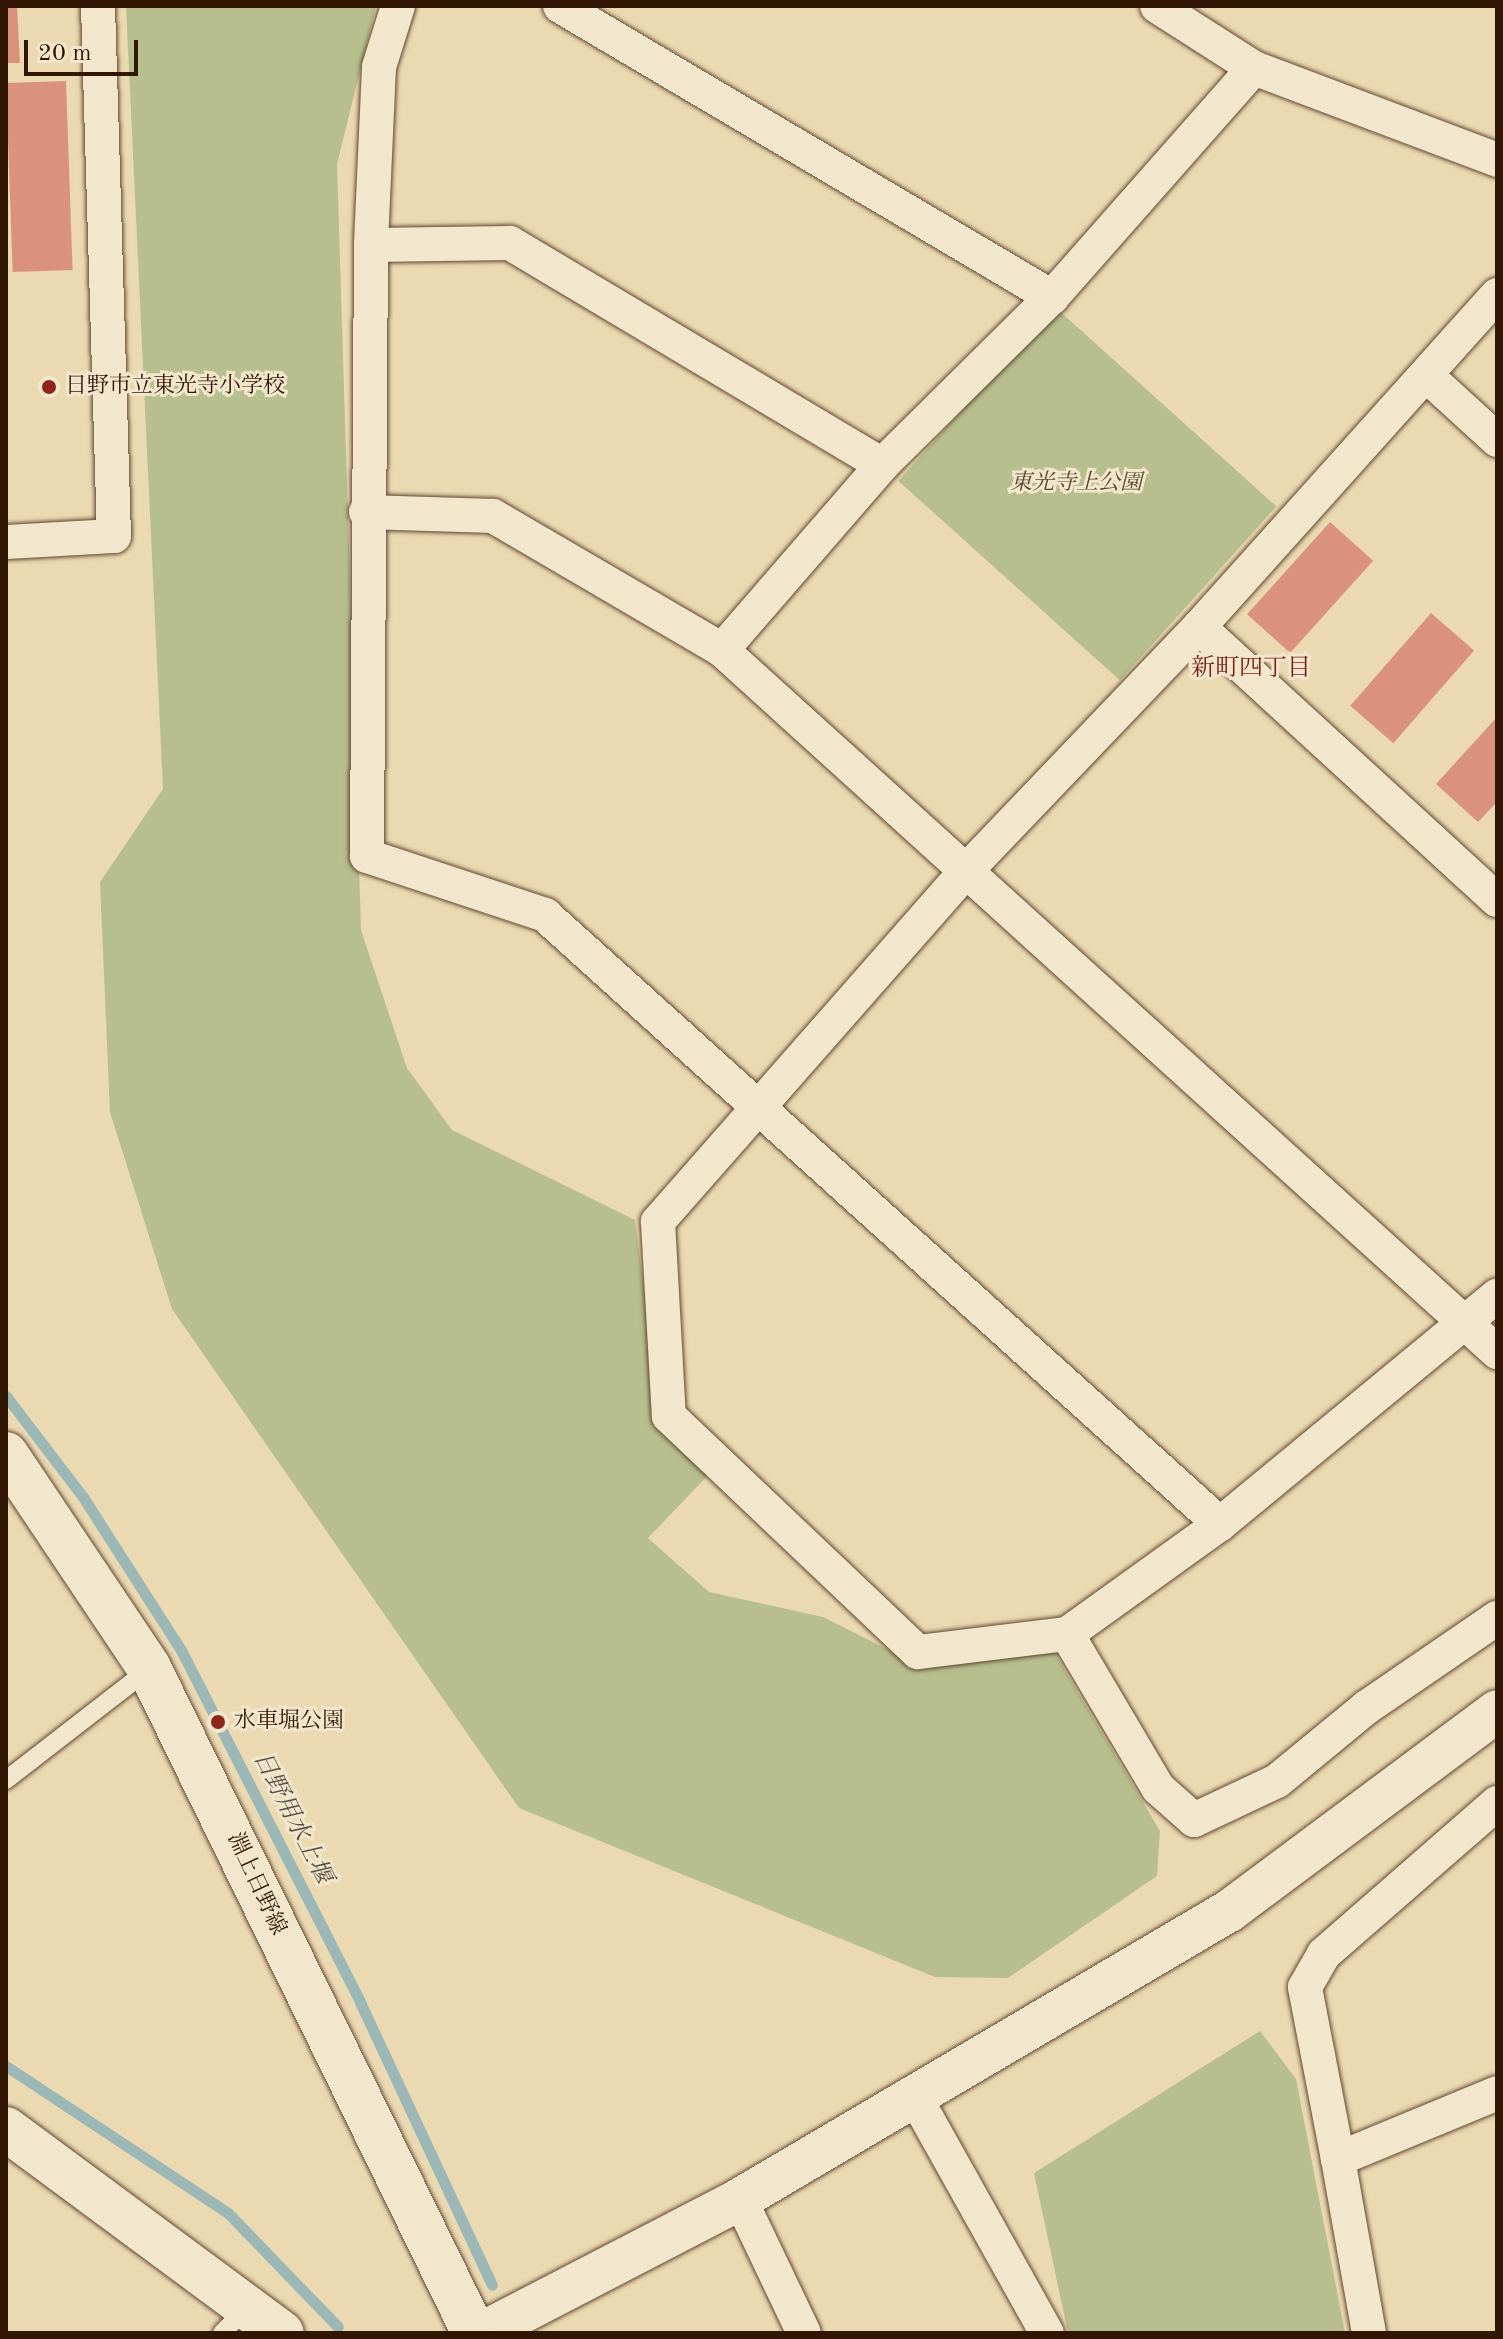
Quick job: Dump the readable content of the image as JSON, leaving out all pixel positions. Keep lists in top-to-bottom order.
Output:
{
  "streets": {
    "main road": ["淵上日野線"]
  },
  "districts": ["新町四丁目"],
  "water": ["日野用水上堰"],
  "parks": ["東光寺上公園"],
  "places": ["日野市立東光寺小学校", "水車堀公園"],
  "scale_bar": "20 m"
}
